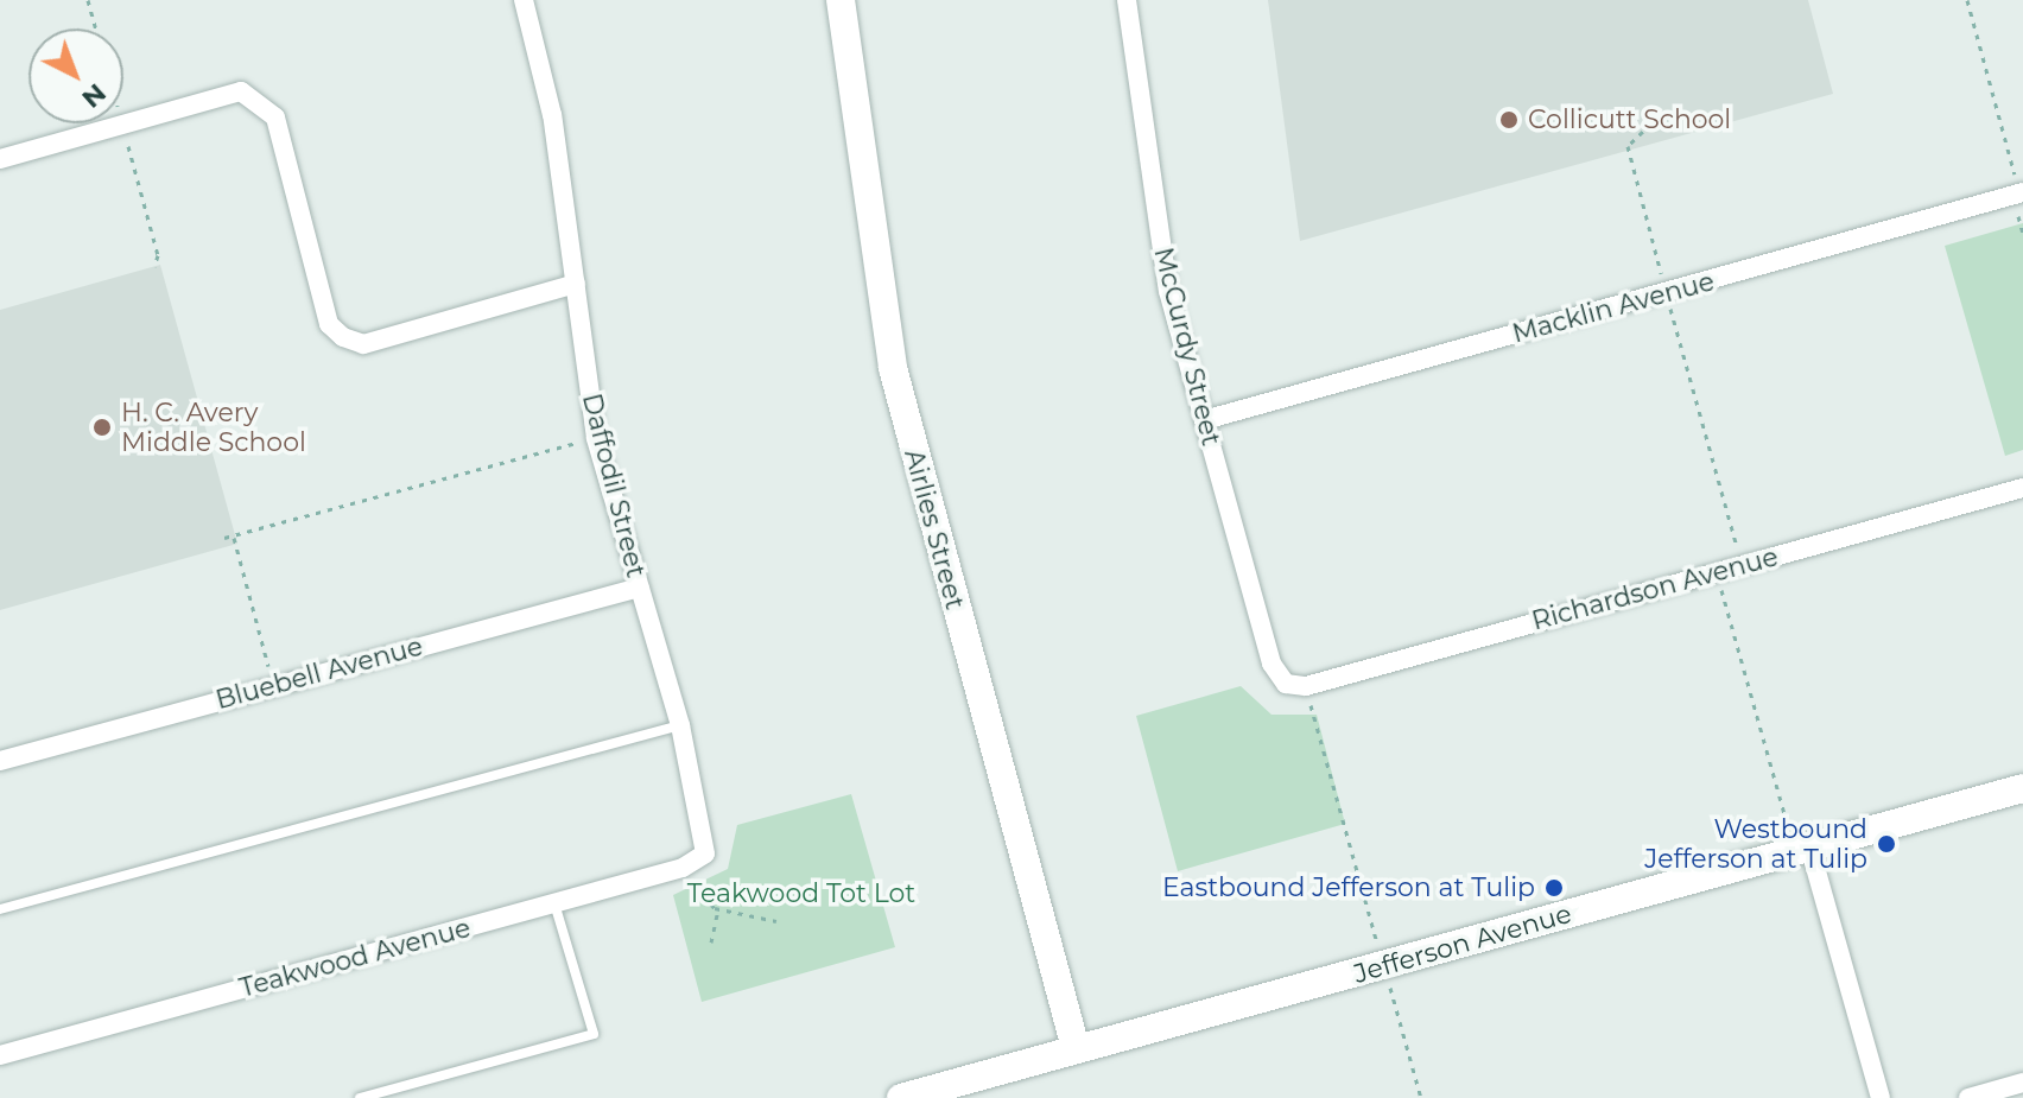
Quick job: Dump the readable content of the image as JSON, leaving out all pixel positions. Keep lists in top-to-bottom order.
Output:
{
  "streets": {
    "street": [
      "Macklin Avenue",
      "McCurdy Street",
      "Daffodil Street",
      "Airlies Street",
      "Richardson Avenue",
      "Bluebell Avenue",
      "Jefferson Avenue",
      "Teakwood Avenue"
    ]
  },
  "crossings": [
    ["Macklin Avenue", "McCurdy Street"],
    ["McCurdy Street", "Richardson Avenue"],
    ["Daffodil Street", "Bluebell Avenue"],
    ["Daffodil Street", "Teakwood Avenue"],
    ["Airlies Street", "Jefferson Avenue"]
  ],
  "parks": ["Teakwood Tot Lot"],
  "places": [
    "Collicutt School",
    "H. C. Avery Middle School",
    "Westbound Jefferson at Tulip",
    "Eastbound Jefferson at Tulip"
  ],
  "north": "bottom right"
}
